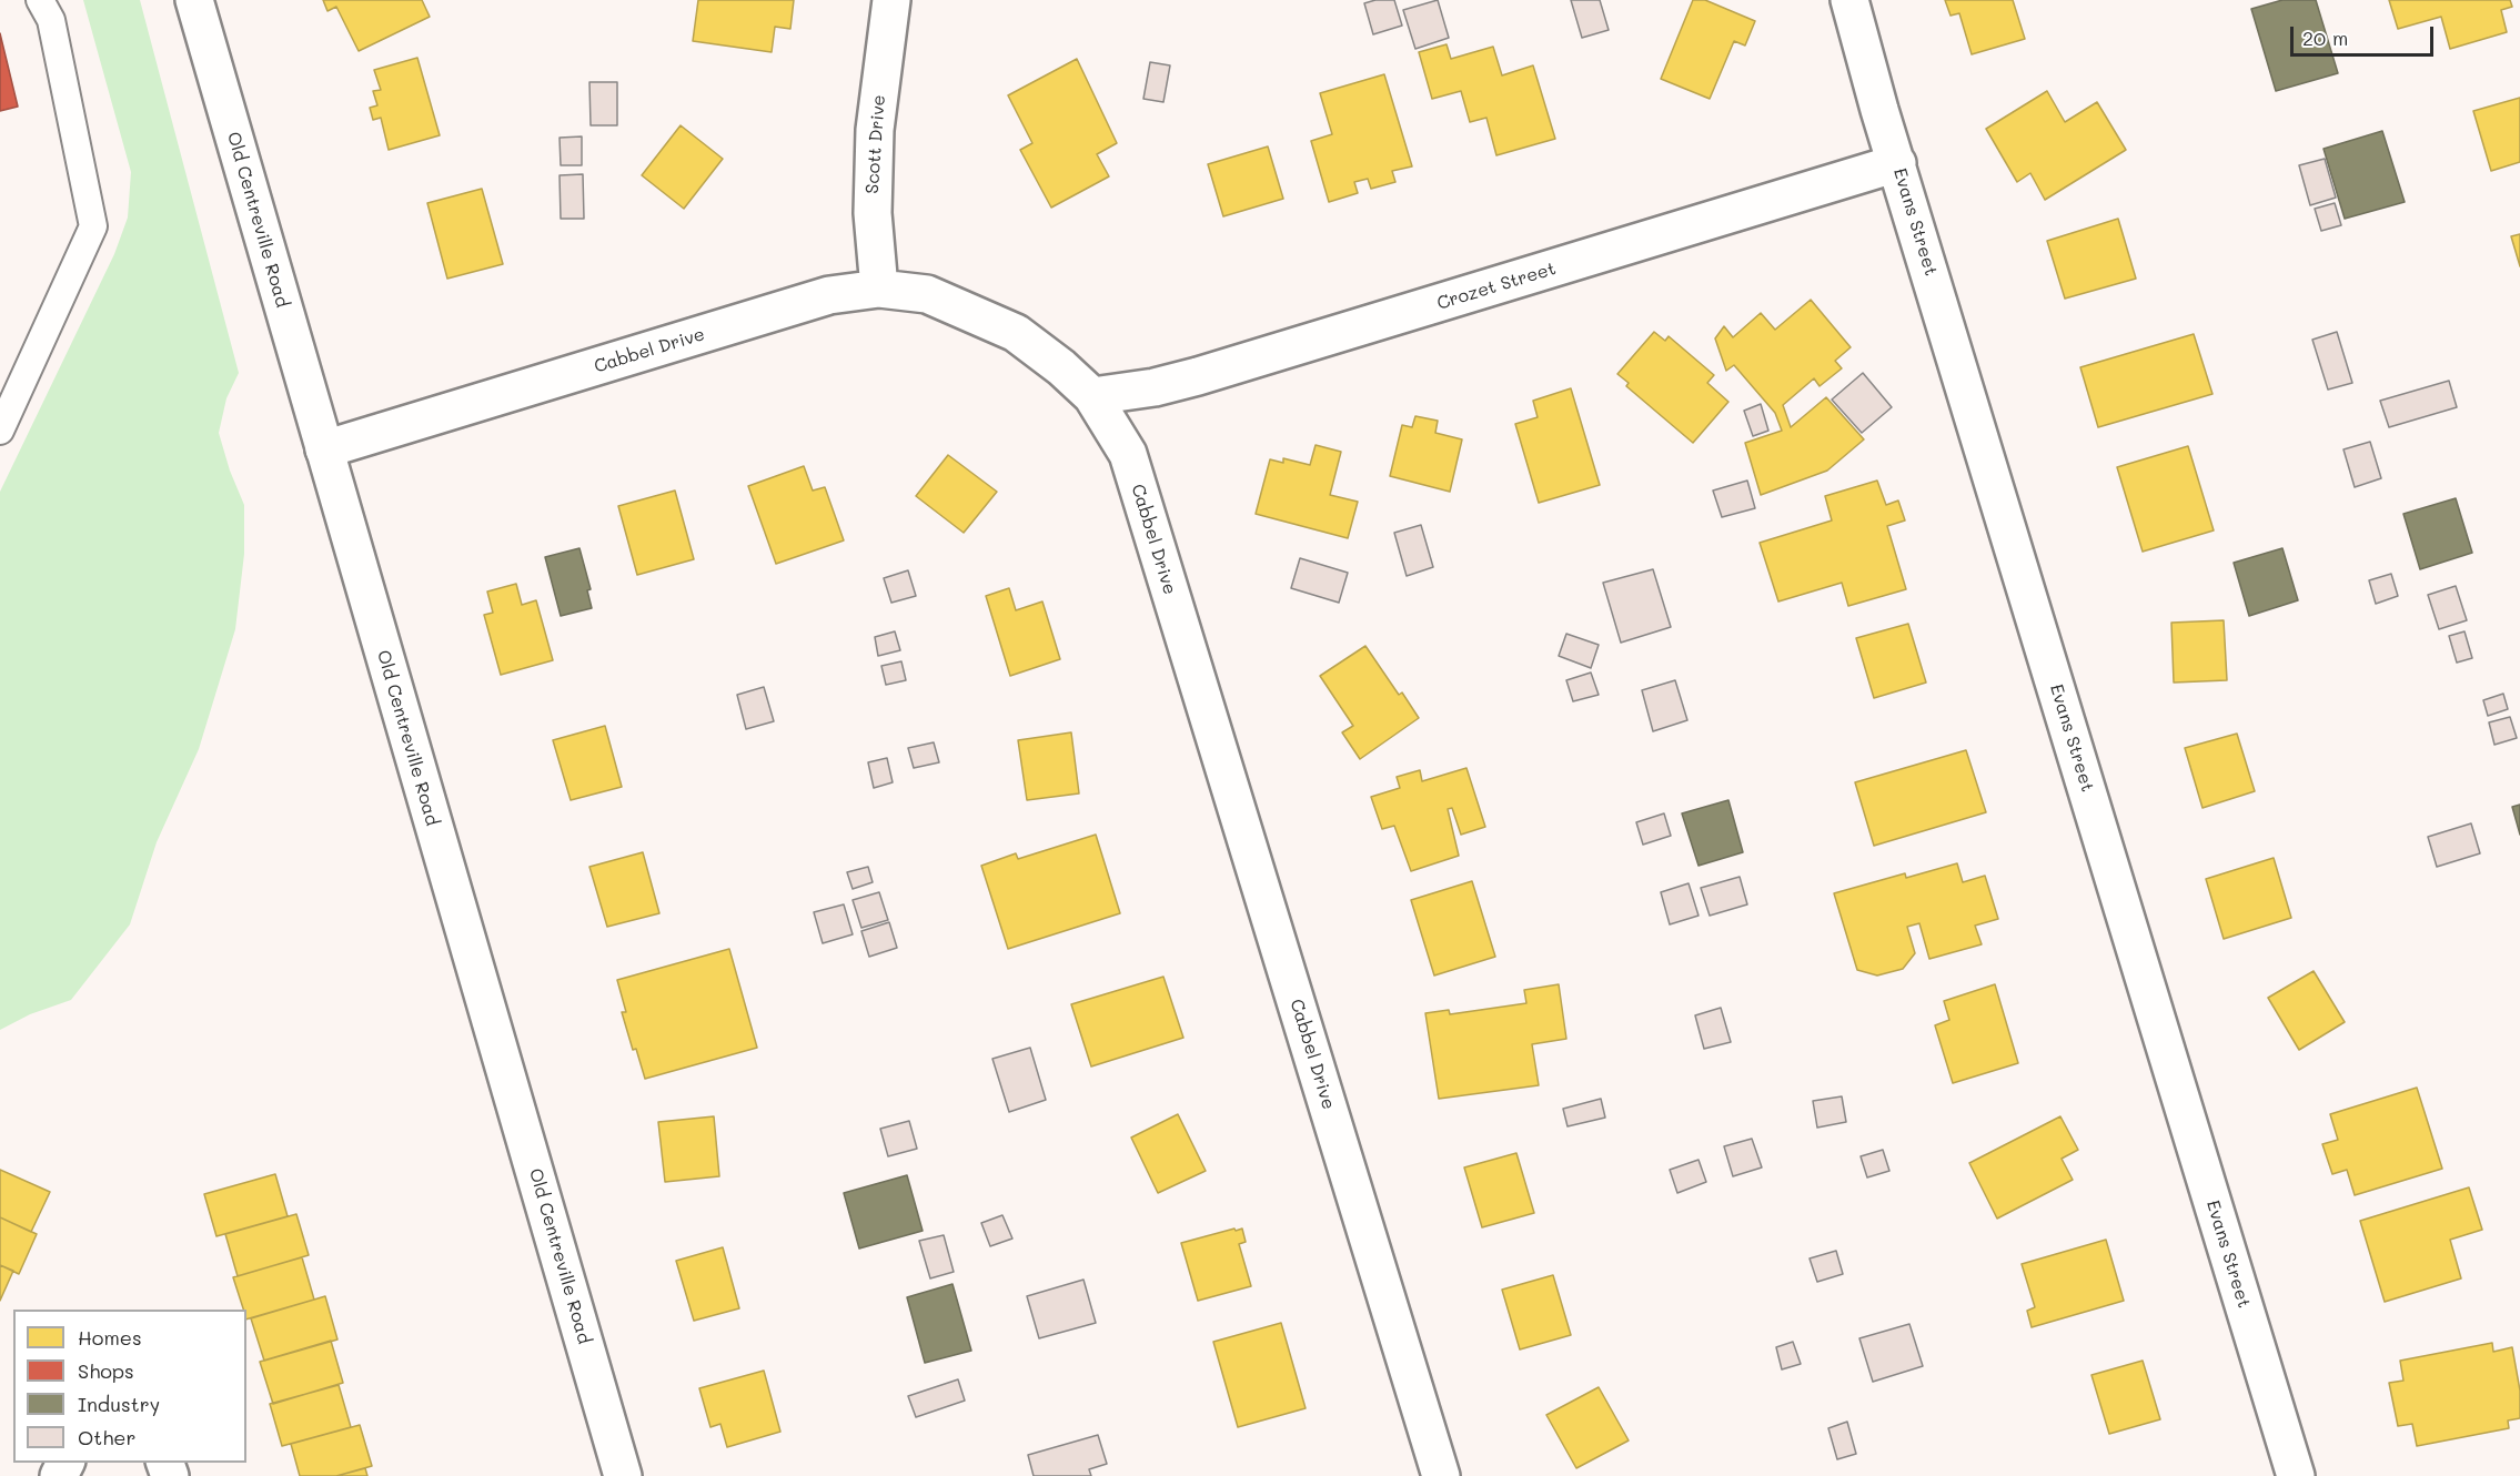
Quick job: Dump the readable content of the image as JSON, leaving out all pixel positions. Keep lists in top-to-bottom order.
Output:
{
  "streets": {
    "street": [
      "Scott Drive",
      "Old Centreville Road",
      "Evans Street",
      "Crozet Street",
      "Cabbel Drive"
    ]
  },
  "crossings": [
    ["Scott Drive", "Cabbel Drive"],
    ["Old Centreville Road", "Cabbel Drive"],
    ["Evans Street", "Crozet Street"],
    ["Crozet Street", "Cabbel Drive"]
  ],
  "legend": [
    "Homes",
    "Shops",
    "Industry",
    "Other"
  ],
  "scale_bar": "20 m"
}
